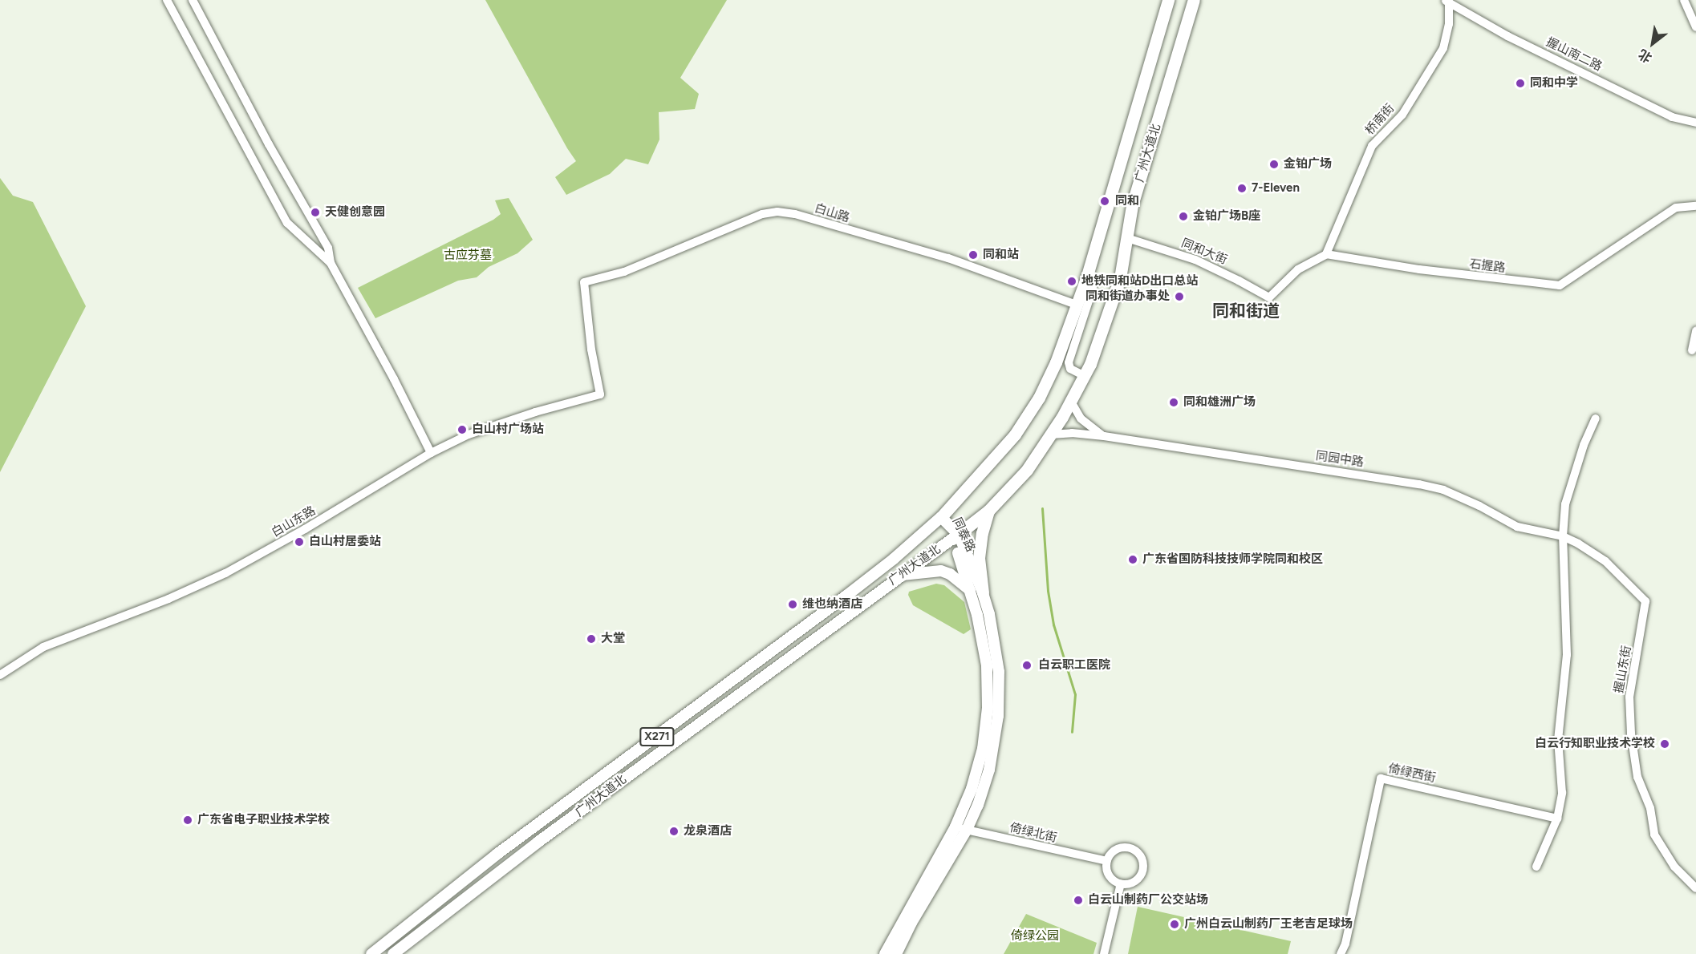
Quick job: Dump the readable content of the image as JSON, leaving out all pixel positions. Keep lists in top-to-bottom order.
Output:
{
  "streets": {
    "highway": ["广州大道北", "X271"],
    "main road": ["同泰路"],
    "street": [
      "握山南二路",
      "桥南街",
      "白山路",
      "同和大街",
      "石握路",
      "同园中路",
      "白山东路",
      "握山东街",
      "倚绿西街",
      "倚绿北街"
    ]
  },
  "crossings": [
    ["握山南二路", "桥南街"],
    ["桥南街", "同和大街"],
    ["桥南街", "石握路"],
    ["广州大道北", "白山路"],
    ["广州大道北", "同和大街"],
    ["广州大道北", "同园中路"],
    ["广州大道北", "同泰路"],
    ["白山路", "白山东路"],
    ["同和大街", "石握路"],
    ["同园中路", "握山东街"],
    ["同泰路", "倚绿北街"]
  ],
  "districts": ["同和街道"],
  "parks": ["古应芬墓", "倚绿公园"],
  "places": [
    "同和中学",
    "金铂广场",
    "7-Eleven",
    "同和",
    "天健创意园",
    "金铂广场B座",
    "同和站",
    "地铁同和站D出口总站",
    "同和街道办事处",
    "同和雄洲广场",
    "白山村广场站",
    "白山村居委站",
    "广东省国防科技技师学院同和校区",
    "维也纳酒店",
    "大堂",
    "白云职工医院",
    "白云行知职业技术学校",
    "广东省电子职业技术学校",
    "龙泉酒店",
    "白云山制药厂公交站场",
    "广州白云山制药厂王老吉足球场"
  ],
  "north": "bottom left"
}
